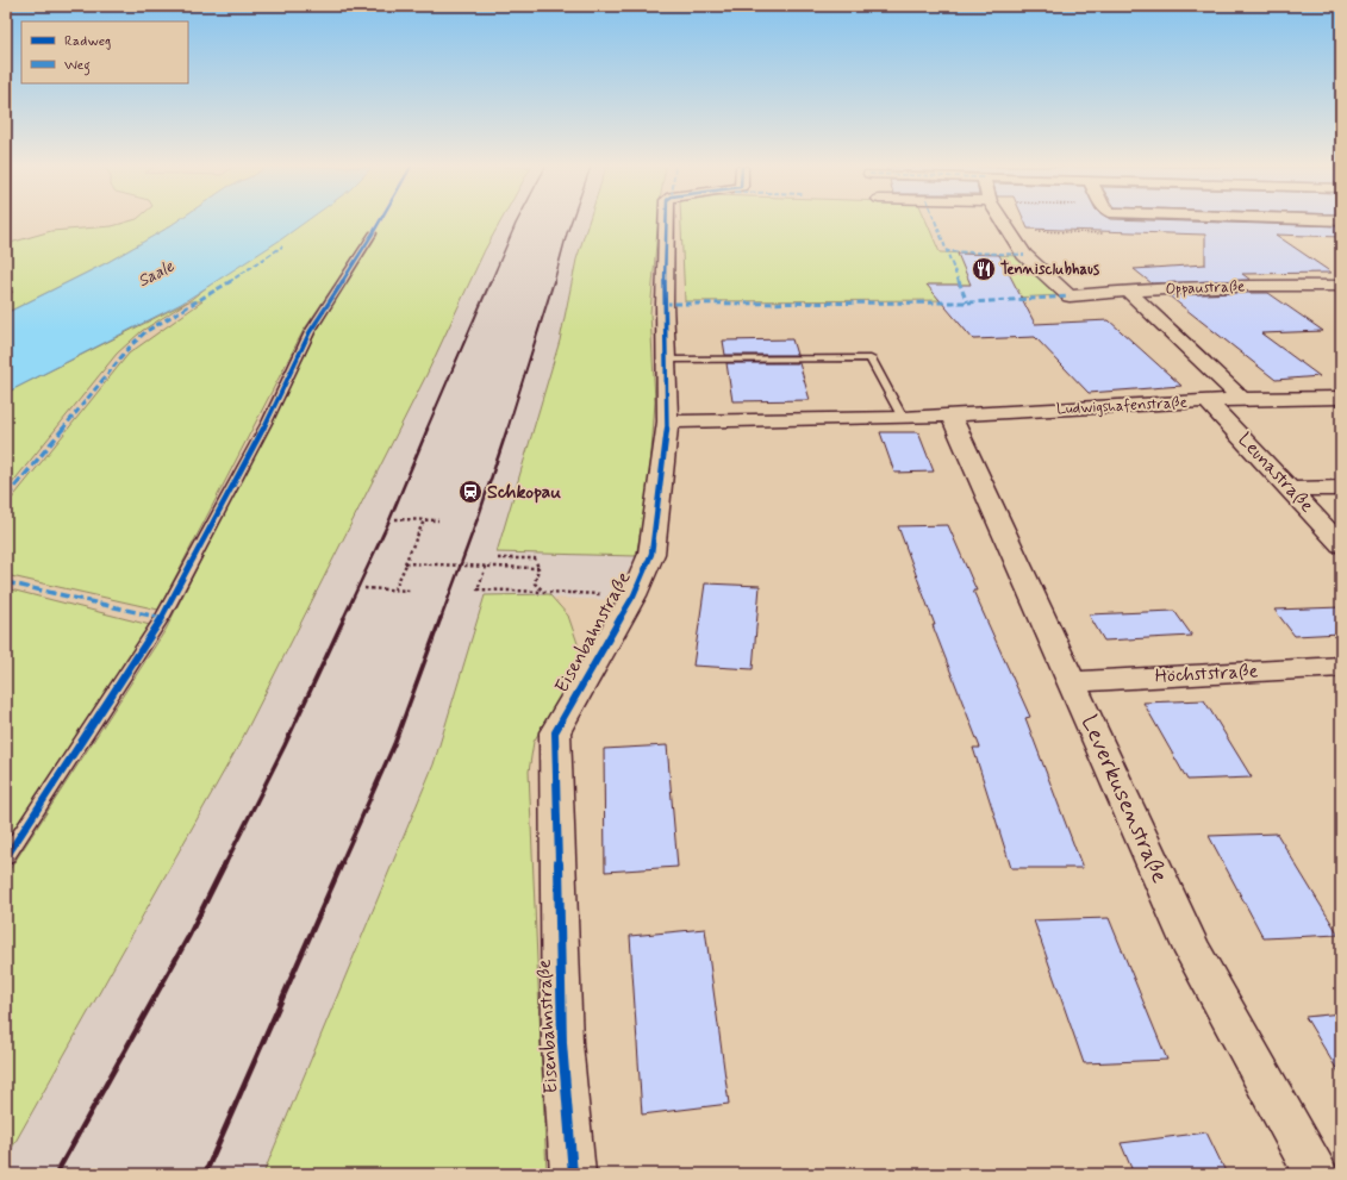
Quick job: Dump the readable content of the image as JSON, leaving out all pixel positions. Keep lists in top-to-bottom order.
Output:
{
  "streets": {
    "street": [
      "Oppaustraße",
      "Ludwigshafenstraße",
      "Leunastraße",
      "Eisenbahnstraße",
      "Höchststraße",
      "Leverkusenstraße"
    ]
  },
  "crossings": [
    ["Ludwigshafenstraße", "Leunastraße"],
    ["Ludwigshafenstraße", "Eisenbahnstraße"],
    ["Ludwigshafenstraße", "Leverkusenstraße"],
    ["Höchststraße", "Leverkusenstraße"]
  ],
  "water": ["Saale"],
  "places": {
    "restaurant": ["Tennisclubhaus"],
    "station": ["Schkopau"]
  },
  "legend": ["Radweg", "Weg"]
}
